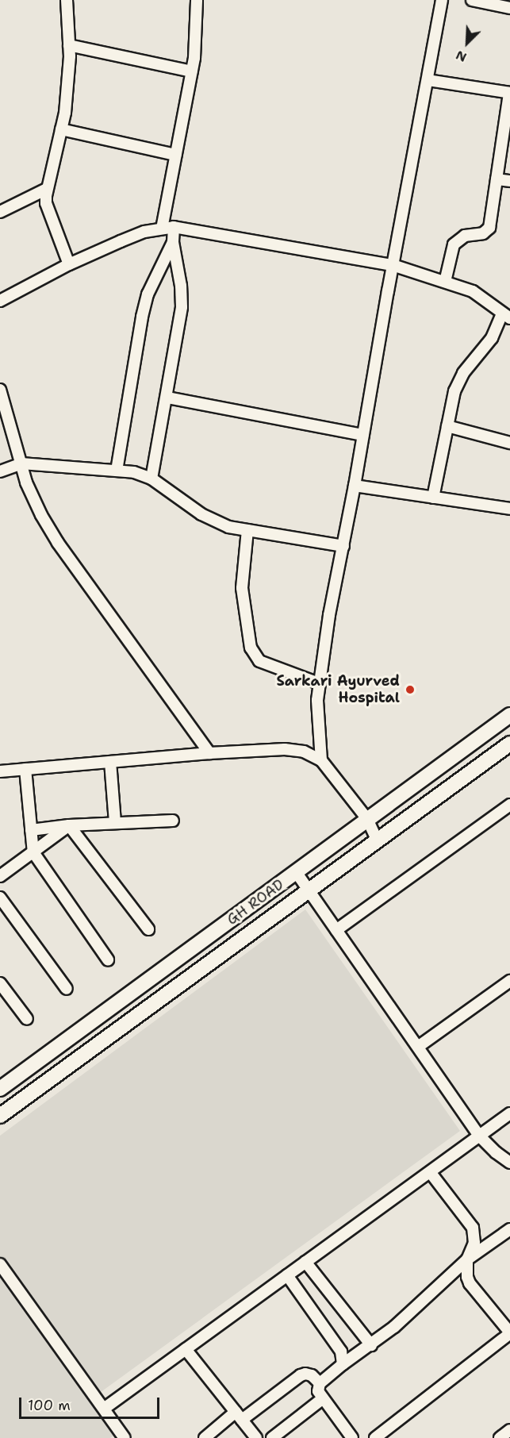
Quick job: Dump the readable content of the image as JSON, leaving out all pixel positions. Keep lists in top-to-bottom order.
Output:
{
  "streets": {
    "main road": ["GH ROAD"]
  },
  "places": ["Sarkari Ayurved Hospital"],
  "scale_bar": "100 m",
  "north": "bottom left"
}
